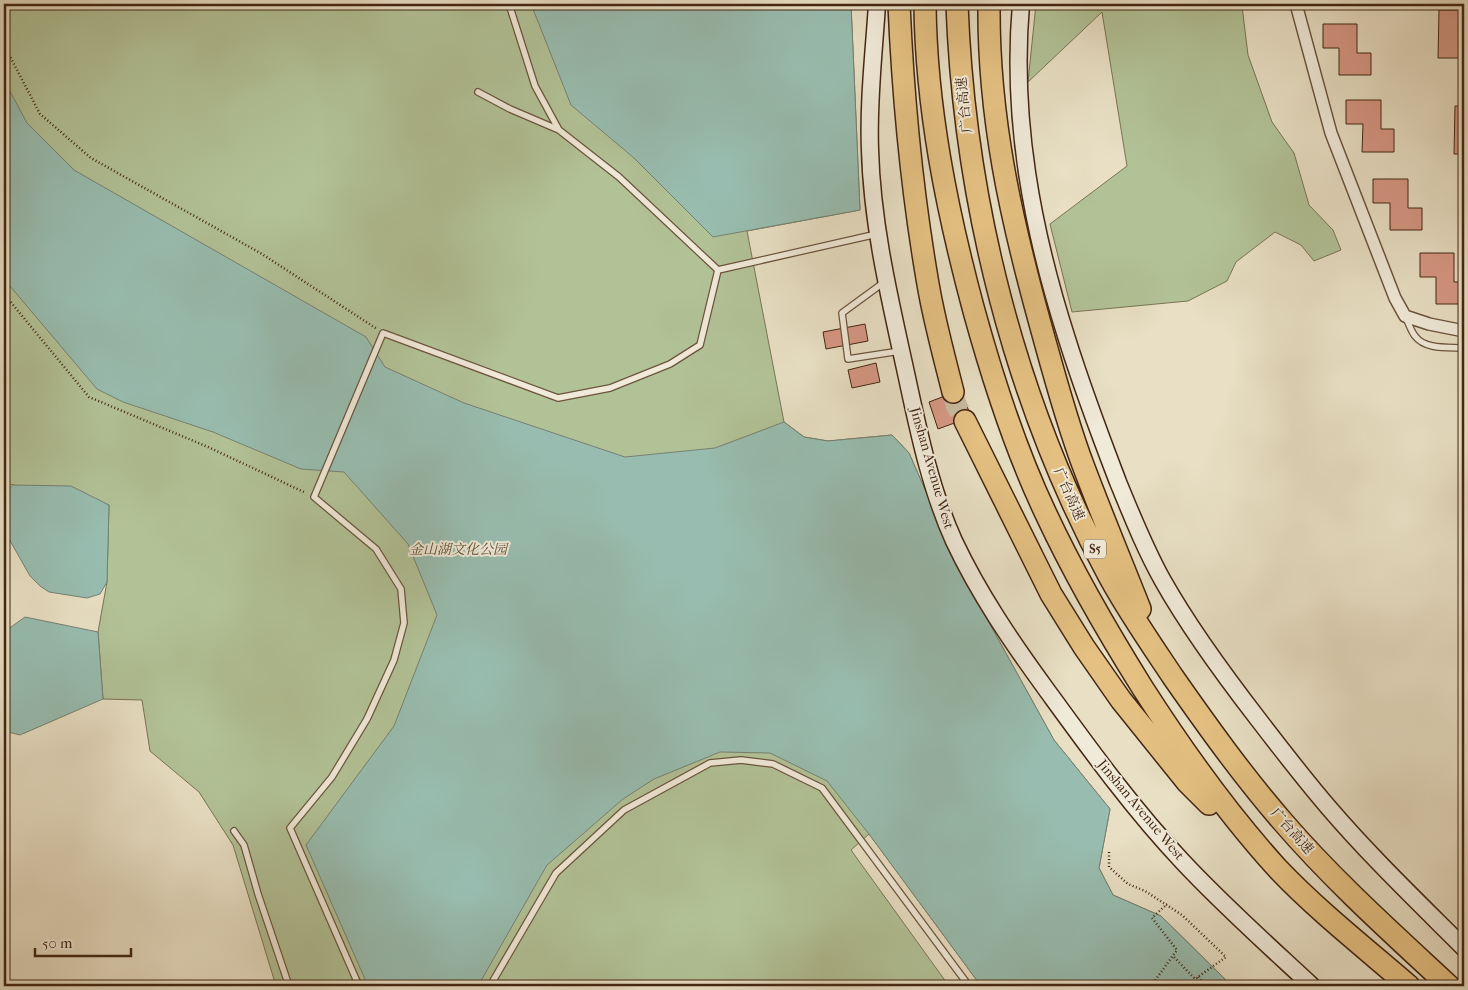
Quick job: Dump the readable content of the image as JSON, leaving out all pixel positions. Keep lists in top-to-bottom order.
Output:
{
  "streets": {
    "highway": ["广台高速", "S5"],
    "main road": ["Jinshan Avenue West"]
  },
  "parks": ["金山湖文化公园"],
  "scale_bar": "50 m"
}
